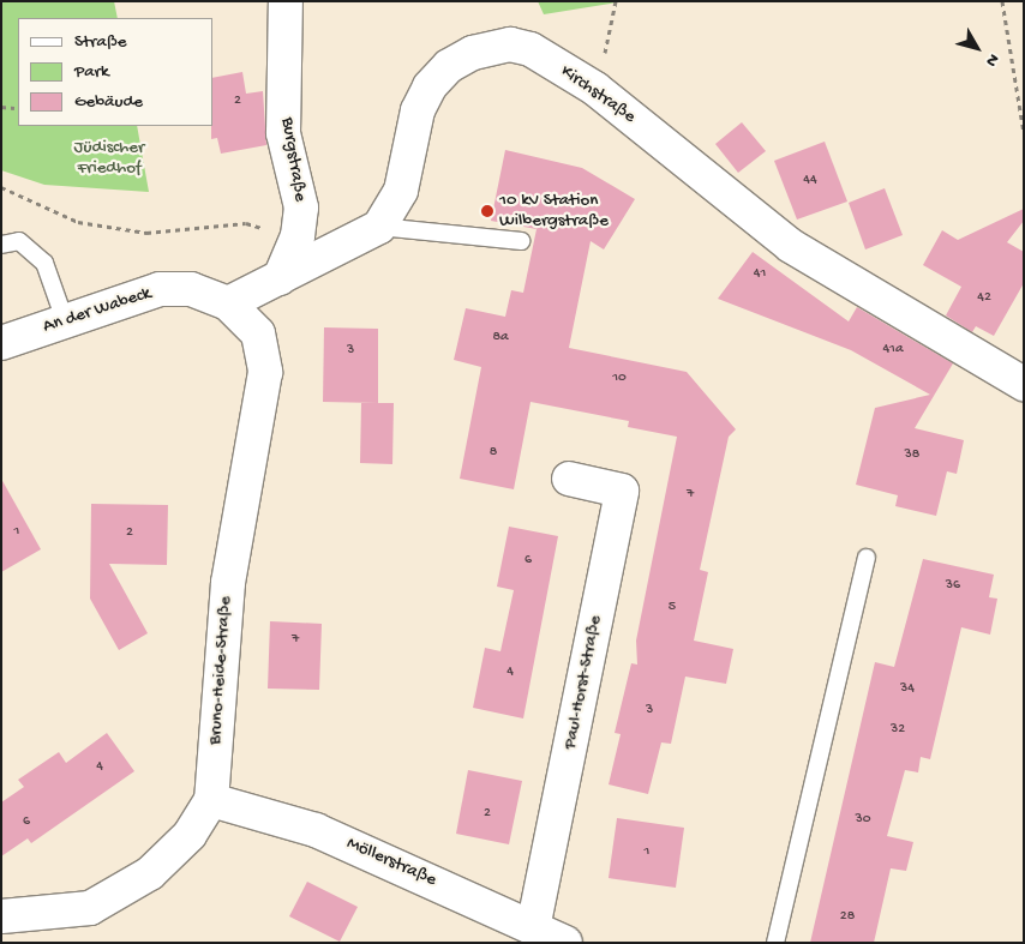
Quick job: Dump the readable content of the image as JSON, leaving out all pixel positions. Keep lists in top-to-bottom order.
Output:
{
  "streets": {
    "street": [
      "Kirchstraße",
      "Burgstraße",
      "An der Wabeck",
      "Bruno-Heide-Straße",
      "Paul-Horst-Straße",
      "Möllerstraße"
    ]
  },
  "crossings": [
    ["An der Wabeck", "Bruno-Heide-Straße"],
    ["Bruno-Heide-Straße", "Möllerstraße"],
    ["Paul-Horst-Straße", "Möllerstraße"]
  ],
  "parks": ["Jüdischer Friedhof"],
  "places": ["10 kV Station Wilbergstraße"],
  "house_numbers": [
    "2",
    "44",
    "41",
    "42",
    "8a",
    "41a",
    "3",
    "10",
    "8",
    "38",
    "7",
    "1",
    "2",
    "6",
    "36",
    "5",
    "7",
    "4",
    "34",
    "3",
    "32",
    "4",
    "2",
    "30",
    "6",
    "1",
    "28"
  ],
  "legend": ["Straße", "Park", "Gebäude"],
  "north": "bottom right"
}
